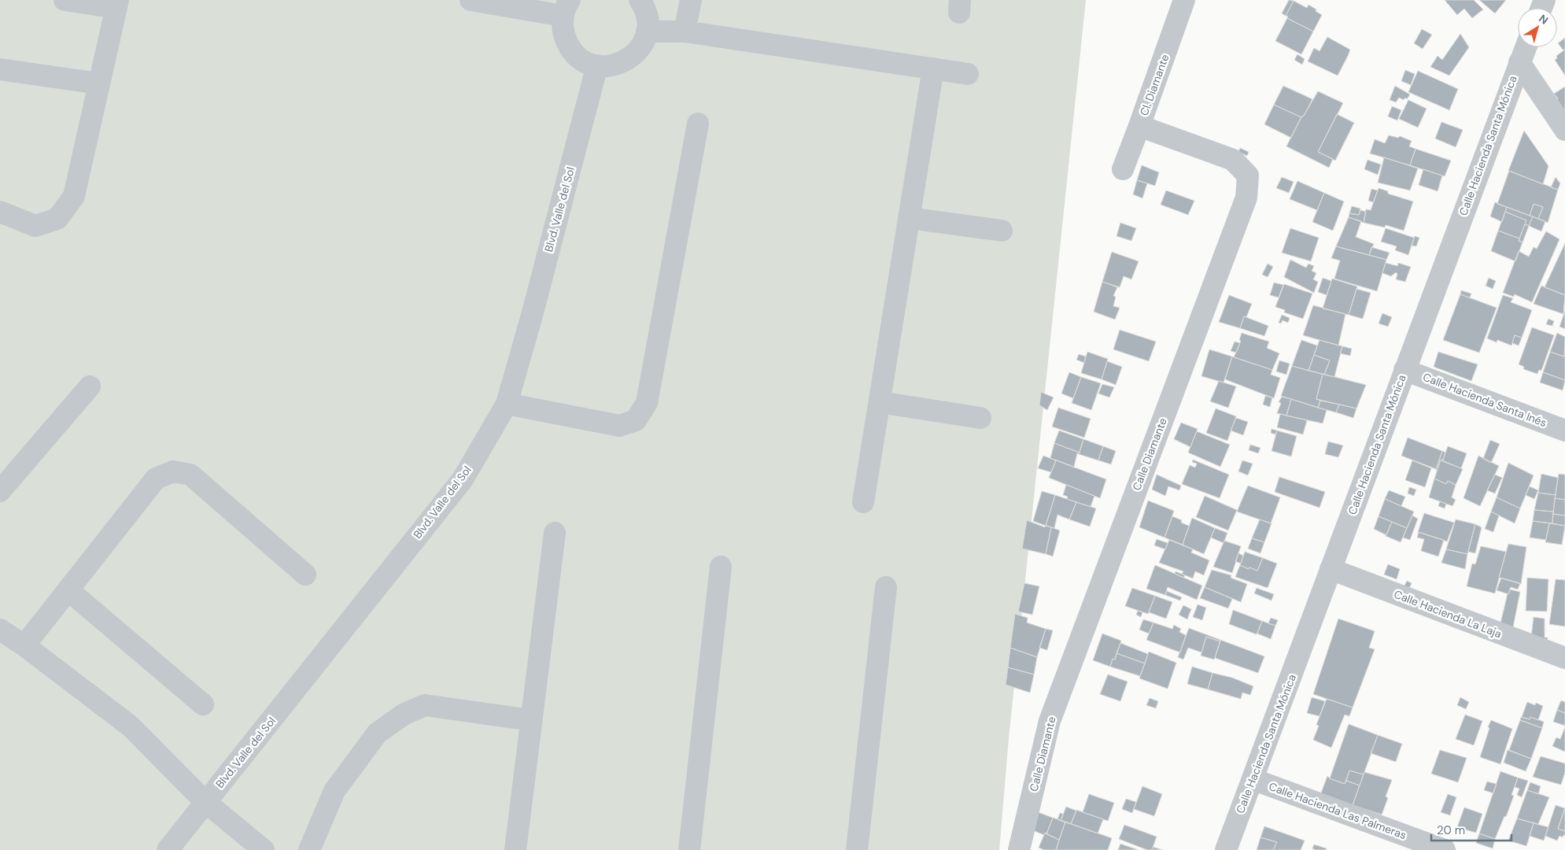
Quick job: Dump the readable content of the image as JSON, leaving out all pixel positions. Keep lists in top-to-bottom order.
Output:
{
  "streets": {
    "street": [
      "Cl. Diamante",
      "Calle Hacienda Santa Mónica",
      "Blvd. Valle del Sol",
      "Calle Hacienda Santa Inés",
      "Calle Diamante",
      "Calle Hacienda La Laja",
      "Calle Hacienda Las Palmeras"
    ]
  },
  "crossings": [
    ["Cl. Diamante", "Calle Diamante"],
    ["Calle Hacienda Santa Mónica", "Calle Hacienda Santa Inés"],
    ["Calle Hacienda Santa Mónica", "Calle Hacienda La Laja"],
    ["Calle Hacienda Santa Mónica", "Calle Hacienda Las Palmeras"]
  ],
  "scale_bar": "20 m",
  "north": "top right"
}
